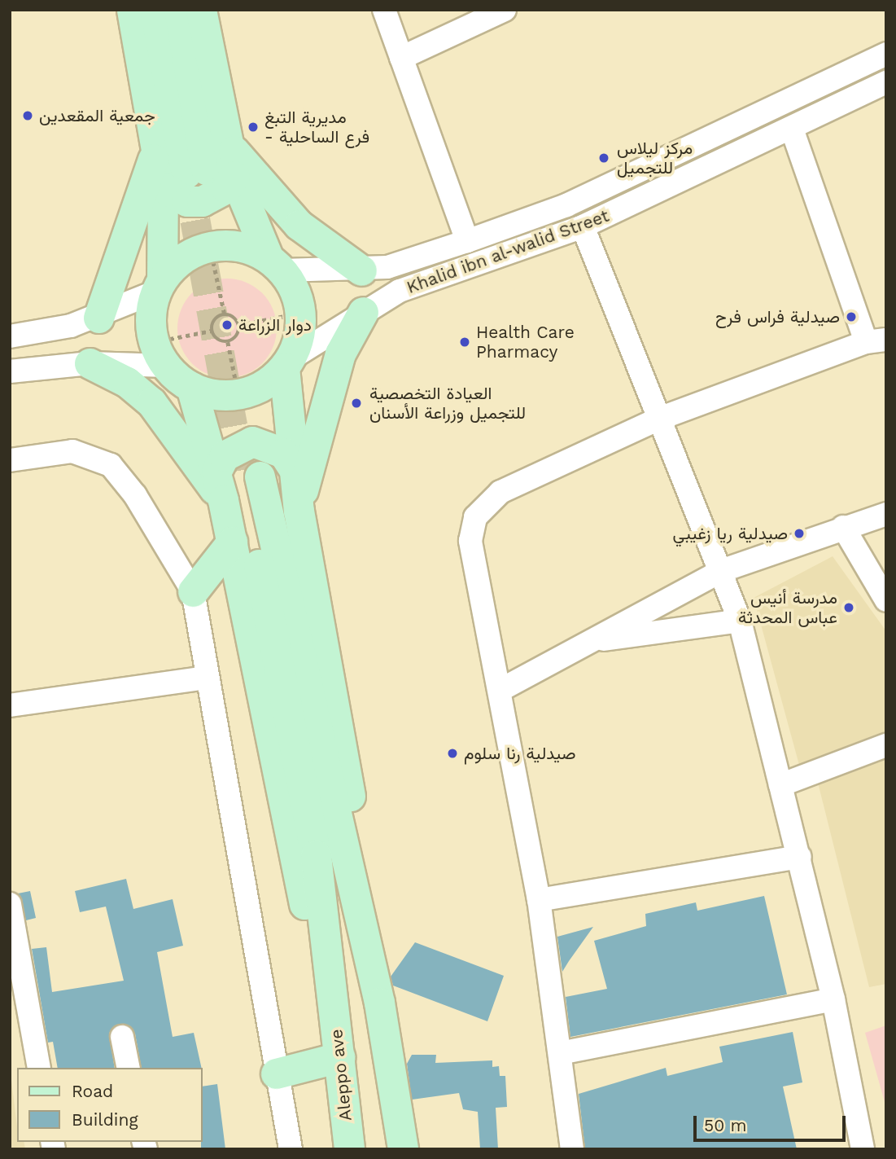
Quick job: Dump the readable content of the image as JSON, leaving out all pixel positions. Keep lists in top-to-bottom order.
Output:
{
  "streets": {
    "main road": ["Aleppo ave"],
    "street": ["Khalid ibn al-walid Street"]
  },
  "places": [
    "جمعية المقعدين",
    "مديرية التبغ - فرع الساحلية",
    "مركز ليلاس للتجميل",
    "صيدلية فراس فرح",
    "دوار الزراعة",
    "Health Care Pharmacy",
    "العيادة التخصصية للتجميل وزراعة الأسنان",
    "صيدلية ريا زغيبي",
    "مدرسة أنيس عباس المحدثة",
    "صيدلية رنا سلوم"
  ],
  "legend": ["Road", "Building"],
  "scale_bar": "50 m"
}
